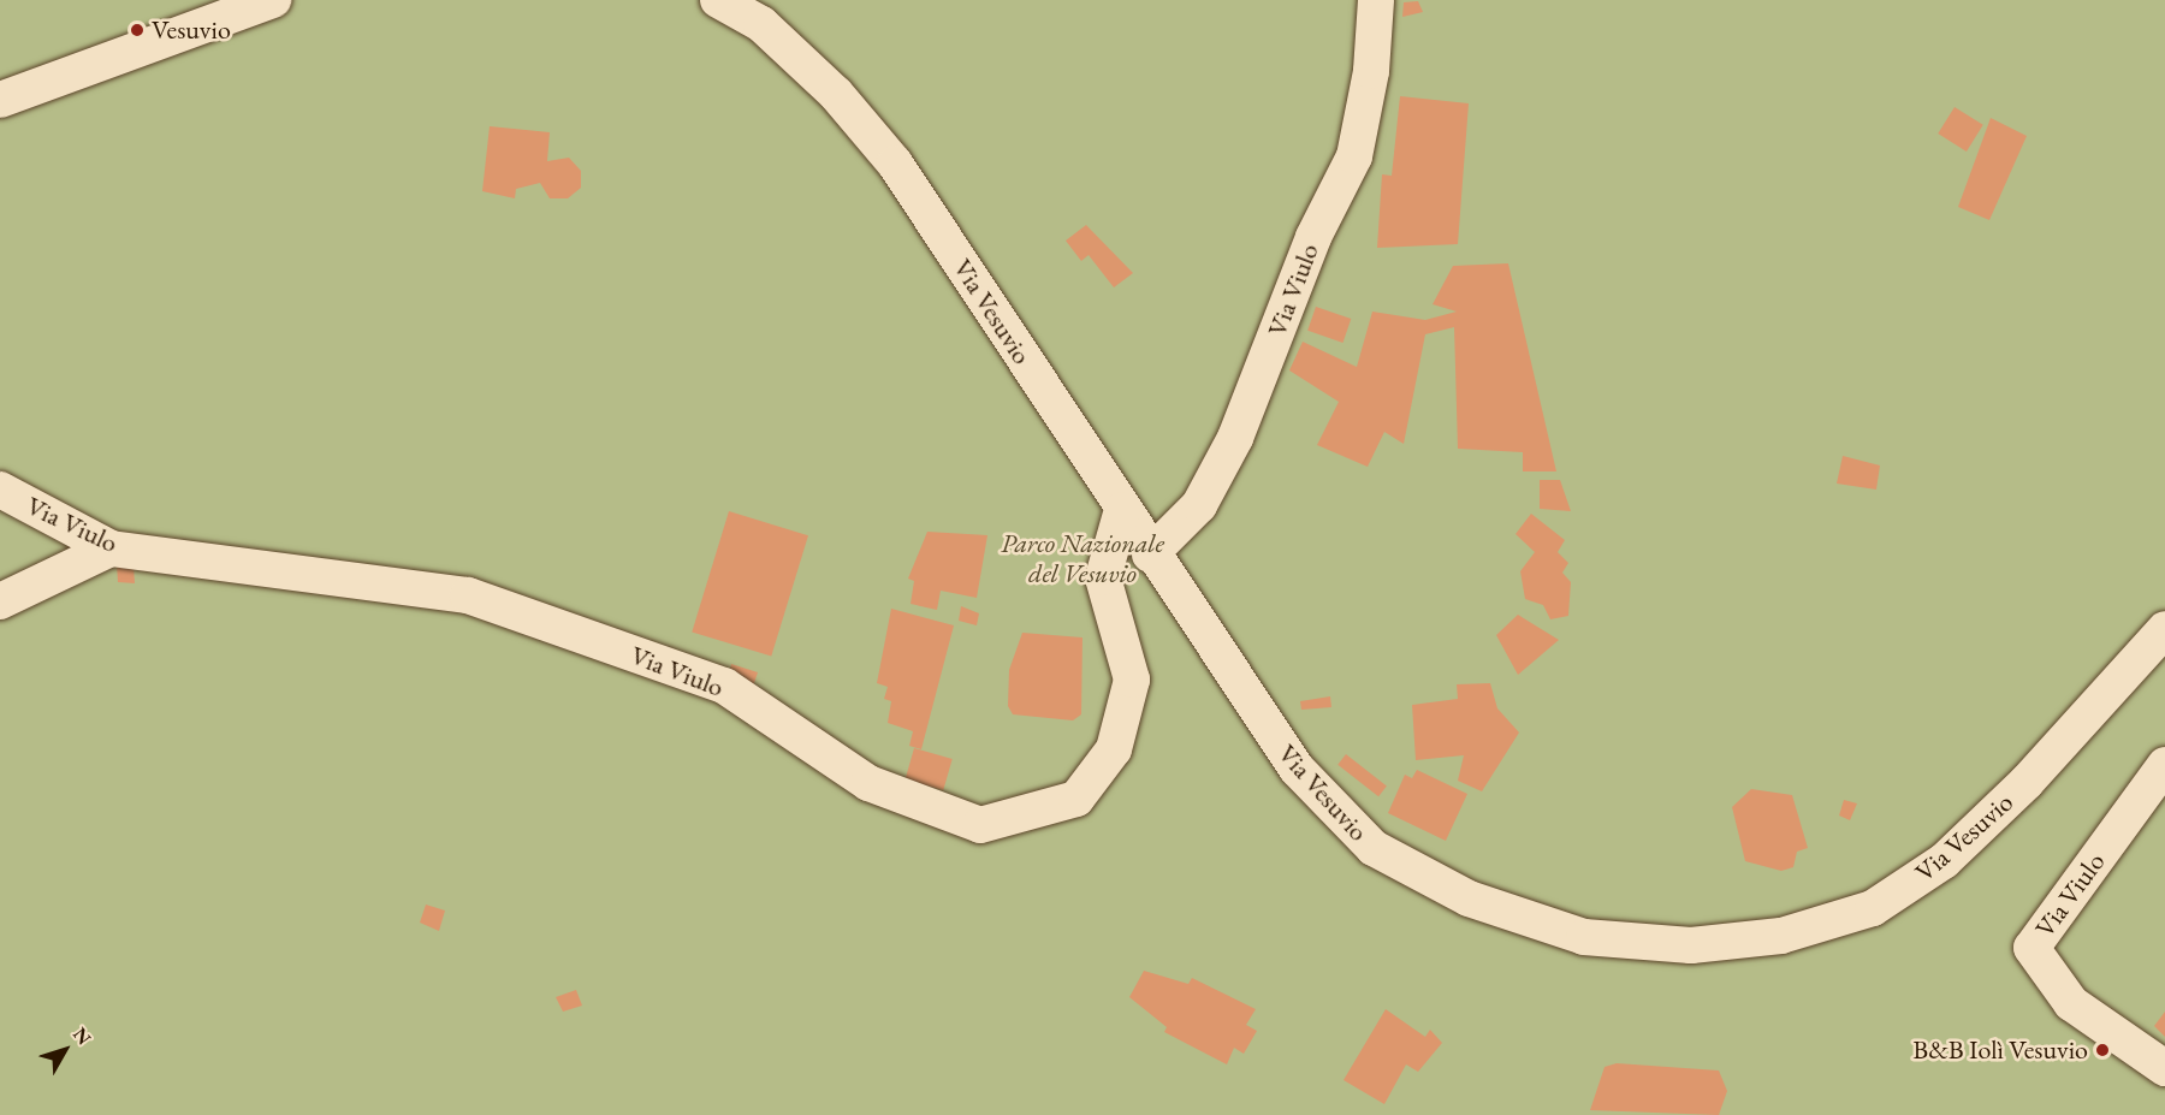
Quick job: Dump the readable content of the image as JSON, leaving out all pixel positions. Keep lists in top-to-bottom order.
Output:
{
  "streets": {
    "street": ["Via Viulo", "Via Vesuvio"]
  },
  "crossings": [
    ["Via Viulo", "Via Vesuvio"]
  ],
  "parks": ["Parco Nazionale del Vesuvio"],
  "places": ["Vesuvio", "B&B Iolì Vesuvio"],
  "north": "top right"
}
